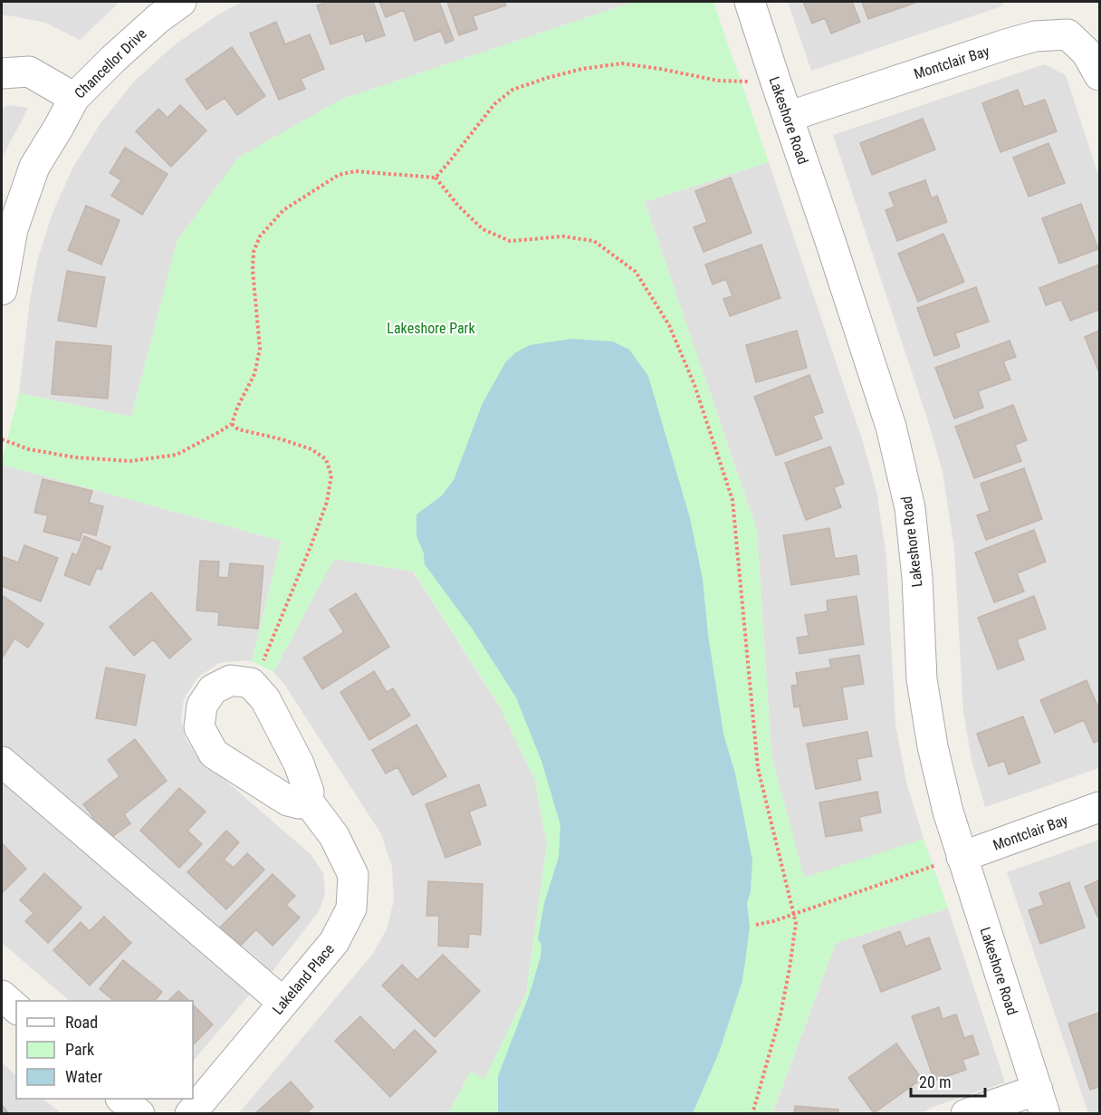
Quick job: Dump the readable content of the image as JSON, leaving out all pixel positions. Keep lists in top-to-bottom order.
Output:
{
  "streets": {
    "street": [
      "Montclair Bay",
      "Chancellor Drive",
      "Lakeshore Road",
      "Lakeland Place"
    ]
  },
  "crossings": [
    ["Montclair Bay", "Lakeshore Road"]
  ],
  "parks": ["Lakeshore Park"],
  "legend": ["Road", "Park", "Water"],
  "scale_bar": "20 m"
}
